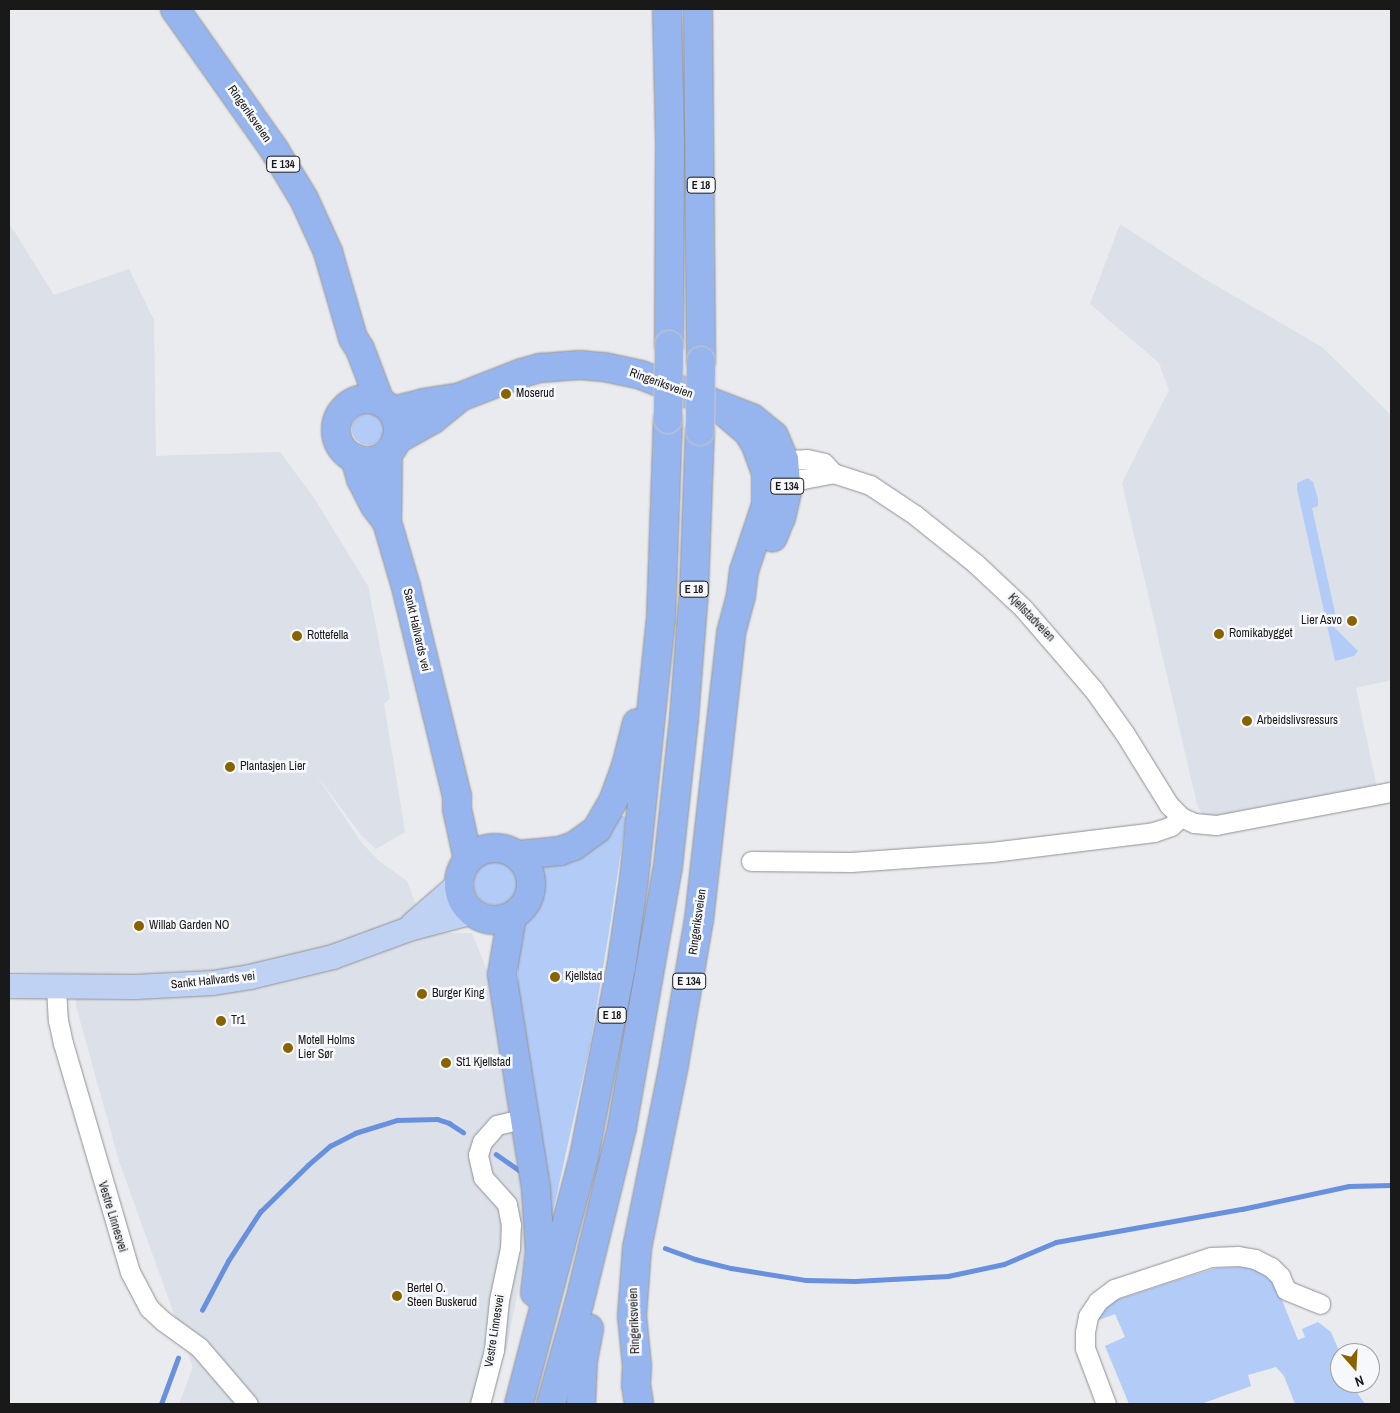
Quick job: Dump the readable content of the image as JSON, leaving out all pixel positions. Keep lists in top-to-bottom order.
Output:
{
  "streets": {
    "highway": [
      "Ringeriksveien",
      "E 134",
      "E 18",
      "Sankt Hallvards vei"
    ],
    "street": ["Kjellstadveien", "Vestre Linnesvei"]
  },
  "crossings": [
    ["Ringeriksveien", "E 134"],
    ["Ringeriksveien", "Kjellstadveien"],
    ["Ringeriksveien", "Sankt Hallvards vei"],
    ["E 134", "Sankt Hallvards vei"],
    ["E 18", "Sankt Hallvards vei"],
    ["E 18", "Vestre Linnesvei"],
    ["Sankt Hallvards vei", "Vestre Linnesvei"]
  ],
  "places": [
    "Moserud",
    "Lier Asvo",
    "Romikabygget",
    "Rottefella",
    "Arbeidslivsressurs",
    "Plantasjen Lier",
    "Willab Garden NO",
    "Kjellstad",
    "Burger King",
    "Tr1",
    "Motell Holms Lier Sør",
    "St1 Kjellstad",
    "Bertel O. Steen Buskerud"
  ],
  "north": "bottom"
}
